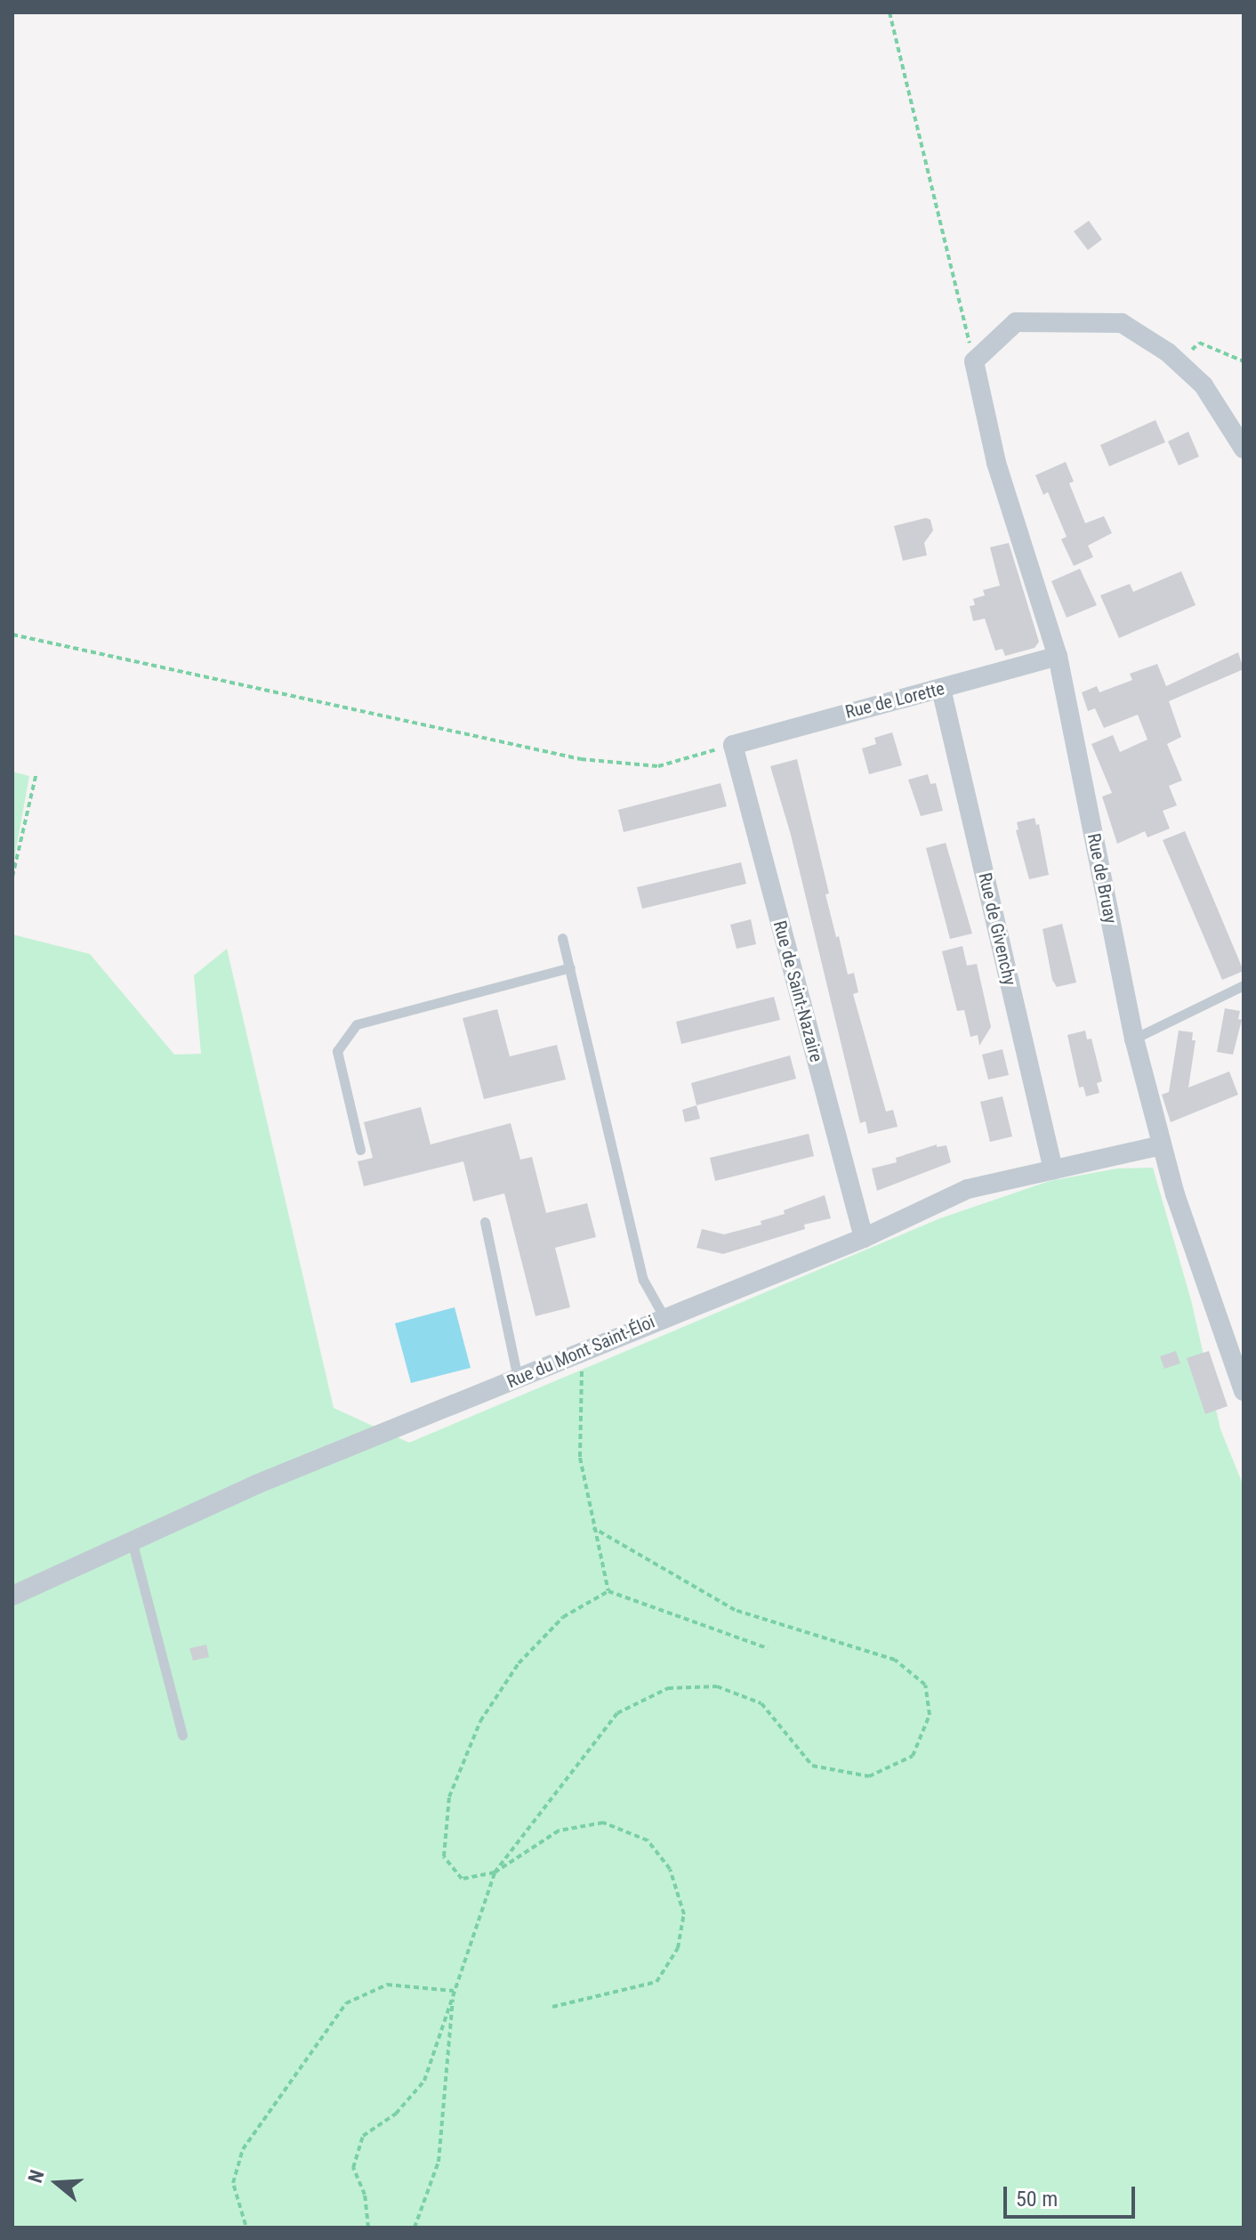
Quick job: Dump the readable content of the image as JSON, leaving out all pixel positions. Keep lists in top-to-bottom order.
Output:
{
  "streets": {
    "street": [
      "Rue de Lorette",
      "Rue de Bruay",
      "Rue de Givenchy",
      "Rue de Saint-Nazaire",
      "Rue du Mont Saint-Éloi"
    ]
  },
  "crossings": [
    ["Rue de Lorette", "Rue de Bruay"],
    ["Rue de Lorette", "Rue de Givenchy"],
    ["Rue de Lorette", "Rue de Saint-Nazaire"],
    ["Rue de Bruay", "Rue du Mont Saint-Éloi"],
    ["Rue de Givenchy", "Rue du Mont Saint-Éloi"],
    ["Rue de Saint-Nazaire", "Rue du Mont Saint-Éloi"]
  ],
  "scale_bar": "50 m",
  "north": "left"
}
